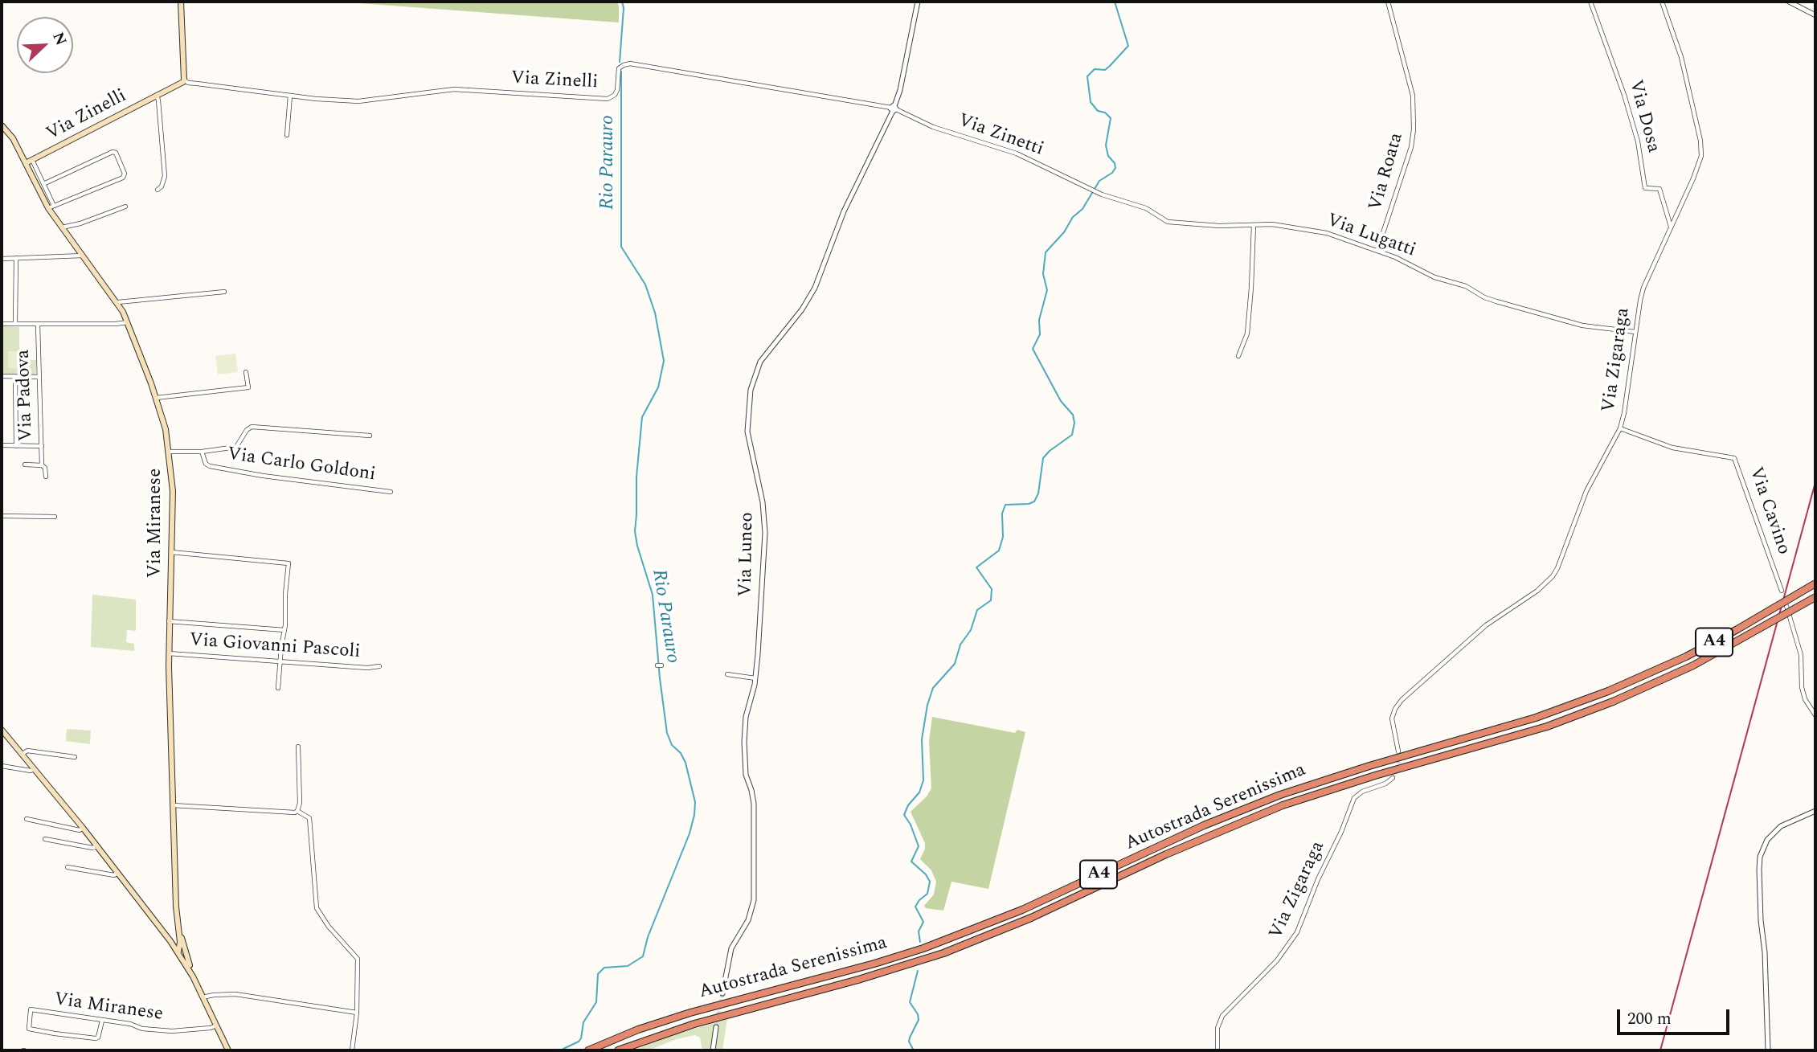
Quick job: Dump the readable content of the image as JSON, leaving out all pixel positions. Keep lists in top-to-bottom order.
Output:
{
  "streets": {
    "highway": ["A4", "Autostrada Serenissima"],
    "main road": ["Via Zinelli", "Via Miranese"],
    "street": [
      "Via Dosa",
      "Via Zinetti",
      "Via Roata",
      "Via Lugatti",
      "Via Zigaraga",
      "Via Padova",
      "Via Carlo Goldoni",
      "Via Cavino",
      "Via Luneo",
      "Via Giovanni Pascoli"
    ]
  },
  "crossings": [
    ["Via Zinelli", "Via Zinetti"],
    ["Via Zinelli", "Via Miranese"],
    ["Via Zinelli", "Via Luneo"],
    ["Via Dosa", "Via Zigaraga"],
    ["Via Zinetti", "Via Lugatti"],
    ["Via Zinetti", "Via Luneo"],
    ["Via Roata", "Via Lugatti"],
    ["Via Lugatti", "Via Zigaraga"],
    ["Via Zigaraga", "Via Cavino"],
    ["Via Carlo Goldoni", "Via Miranese"],
    ["Via Miranese", "Via Giovanni Pascoli"]
  ],
  "water": ["Rio Parauro"],
  "scale_bar": "200 m",
  "north": "top right"
}
